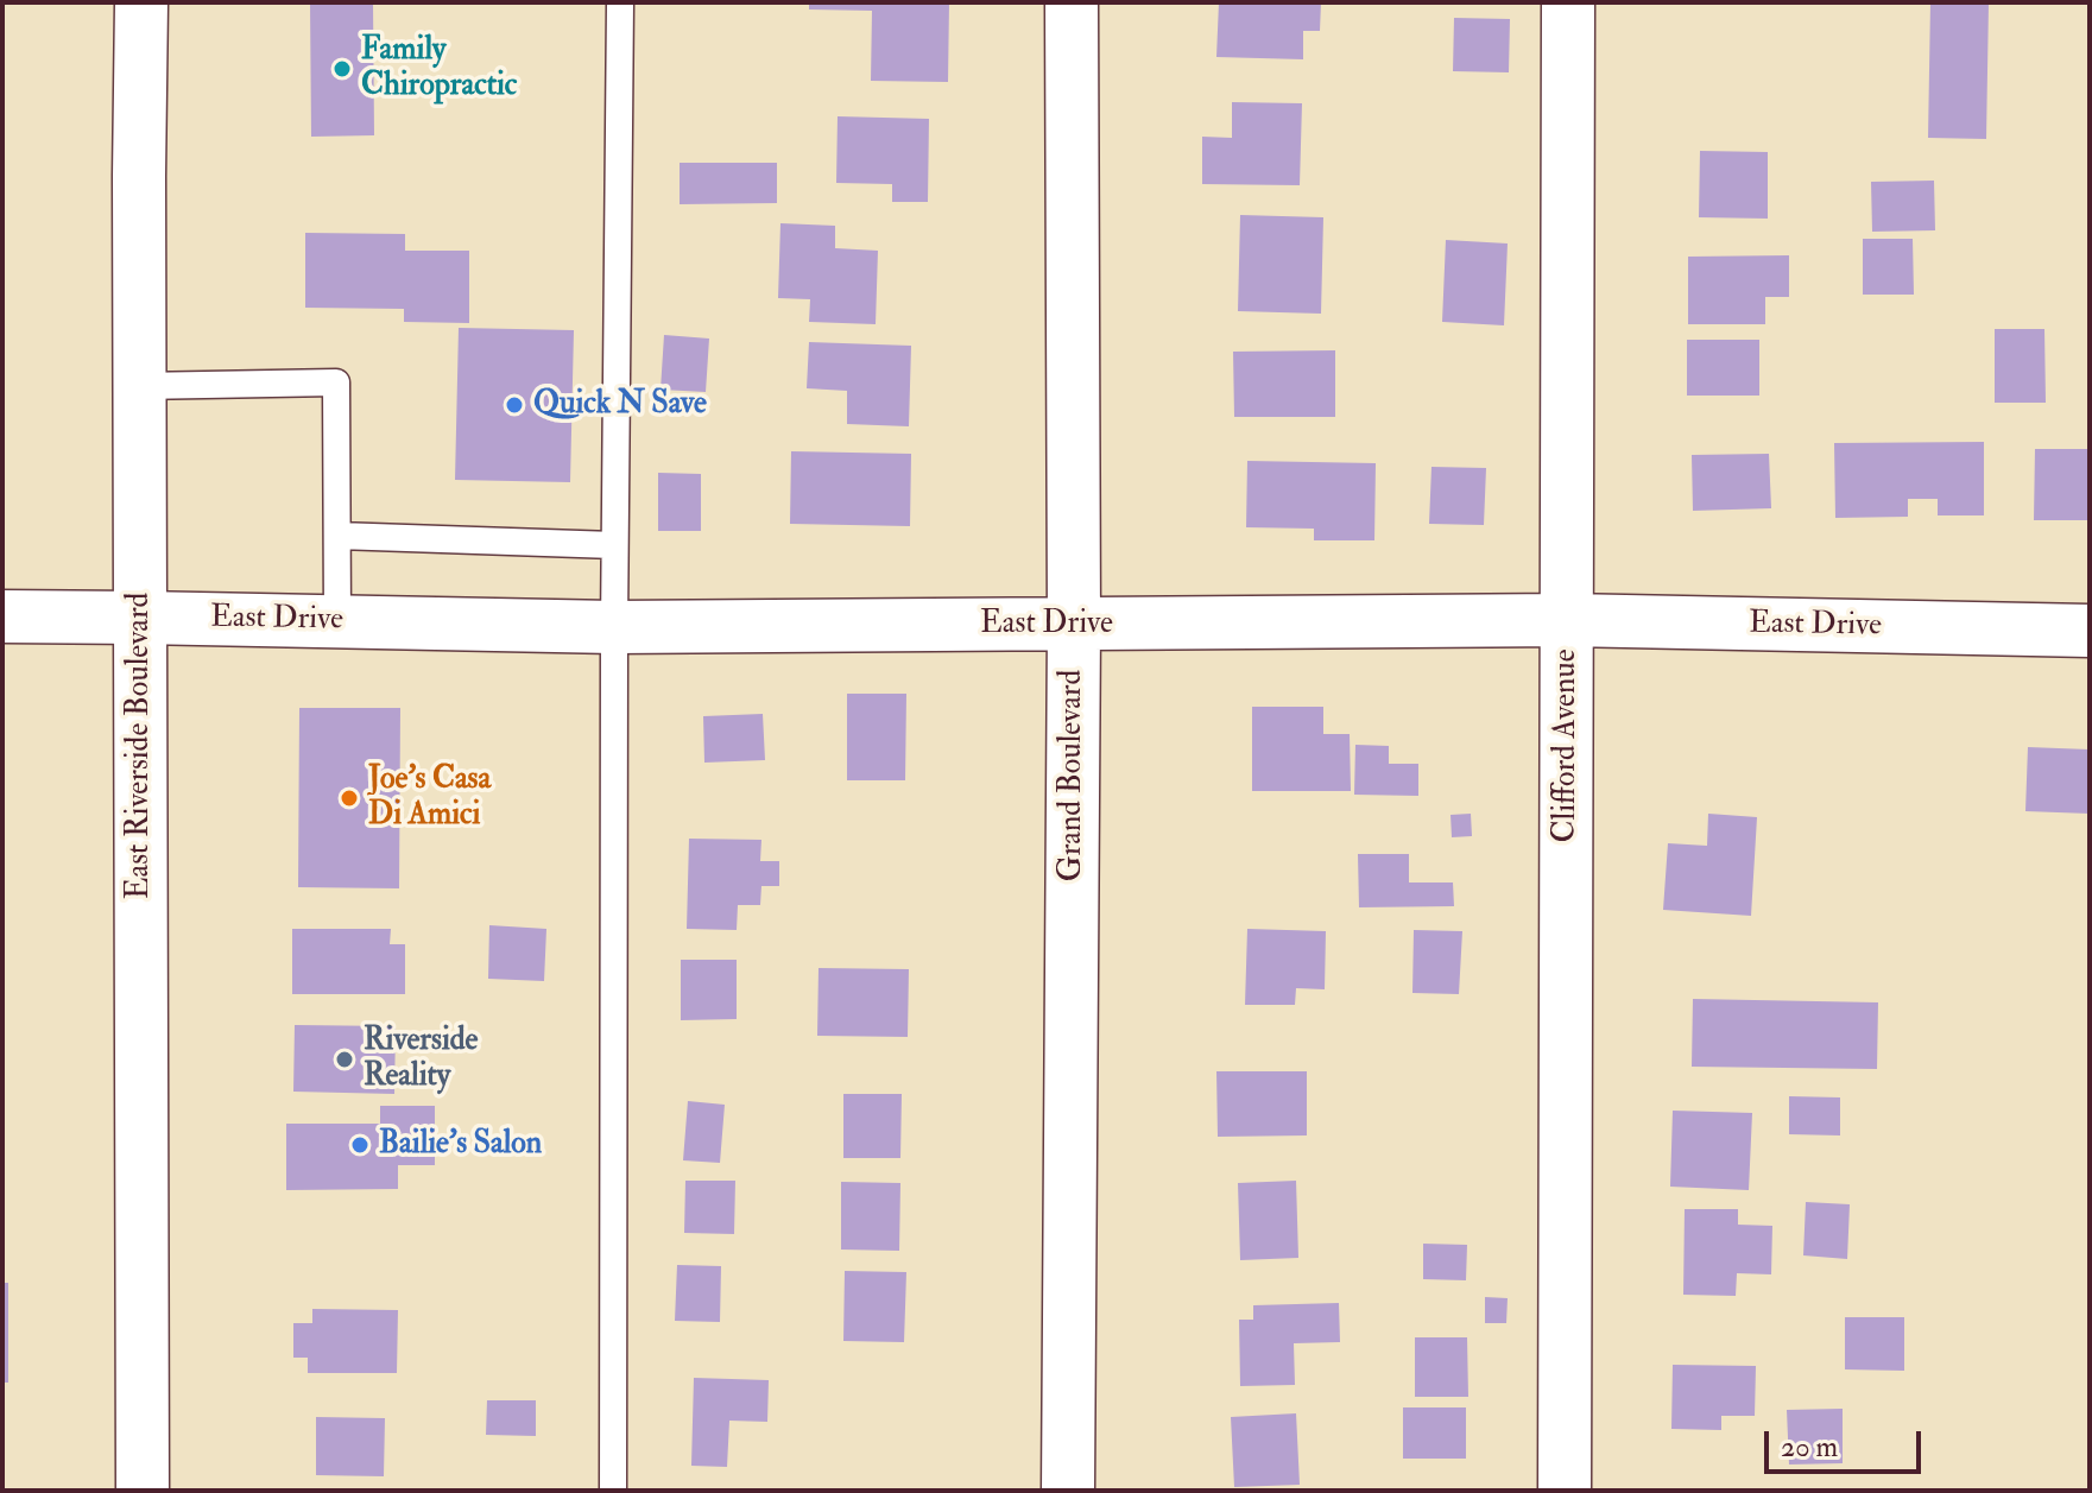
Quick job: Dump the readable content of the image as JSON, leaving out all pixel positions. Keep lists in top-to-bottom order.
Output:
{
  "streets": {
    "street": [
      "East Drive",
      "East Riverside Boulevard",
      "Clifford Avenue",
      "Grand Boulevard"
    ]
  },
  "crossings": [
    ["East Drive", "East Riverside Boulevard"],
    ["East Drive", "Clifford Avenue"],
    ["East Drive", "Grand Boulevard"]
  ],
  "places": [
    "Family Chiropractic",
    "Quick N Save",
    "Joe's Casa Di Amici",
    "Riverside Reality",
    "Bailie's Salon"
  ],
  "scale_bar": "20 m"
}
